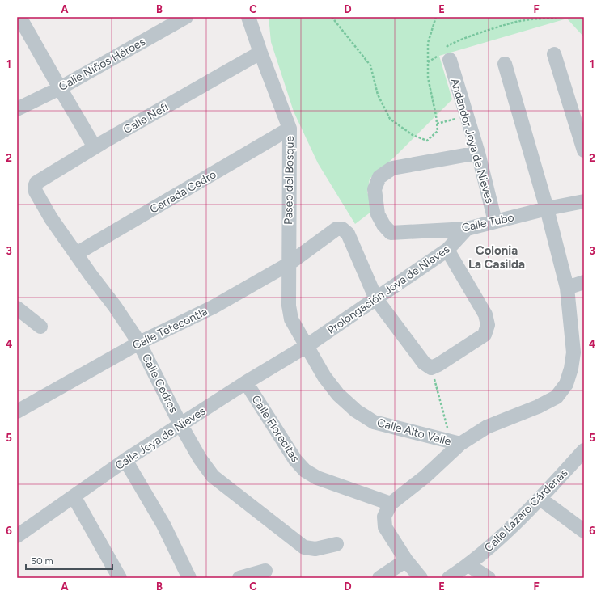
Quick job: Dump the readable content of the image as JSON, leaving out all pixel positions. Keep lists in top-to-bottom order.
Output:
{
  "streets": {
    "street": [
      "Calle Niños Héroes",
      "Calle Nefi",
      "Andandor Joya de Nieves",
      "Paseo del Bosque",
      "Cerrada Cedro",
      "Calle Tubo",
      "Prolongación Joya de Nieves",
      "Calle Tetecontla",
      "Calle Cedros",
      "Calle Florecitas",
      "Calle Alto Valle",
      "Calle Joya de Nieves",
      "Calle Lázaro Cárdenas"
    ]
  },
  "crossings": [
    ["Calle Nefi", "Paseo del Bosque"],
    ["Calle Nefi", "Calle Cedros"],
    ["Andandor Joya de Nieves", "Calle Tubo"],
    ["Paseo del Bosque", "Cerrada Cedro"],
    ["Paseo del Bosque", "Prolongación Joya de Nieves"],
    ["Paseo del Bosque", "Calle Tetecontla"],
    ["Paseo del Bosque", "Calle Alto Valle"],
    ["Paseo del Bosque", "Calle Joya de Nieves"],
    ["Cerrada Cedro", "Calle Cedros"],
    ["Calle Tubo", "Prolongación Joya de Nieves"],
    ["Prolongación Joya de Nieves", "Calle Tetecontla"],
    ["Prolongación Joya de Nieves", "Calle Alto Valle"],
    ["Prolongación Joya de Nieves", "Calle Joya de Nieves"],
    ["Calle Tetecontla", "Calle Cedros"],
    ["Calle Cedros", "Calle Joya de Nieves"],
    ["Calle Florecitas", "Calle Joya de Nieves"],
    ["Calle Alto Valle", "Calle Joya de Nieves"]
  ],
  "districts": ["Colonia La Casilda"],
  "scale_bar": "50 m",
  "grid": {
    "columns": [
      "A",
      "B",
      "C",
      "D",
      "E",
      "F"
    ],
    "rows": [
      "1",
      "2",
      "3",
      "4",
      "5",
      "6"
    ]
  }
}
